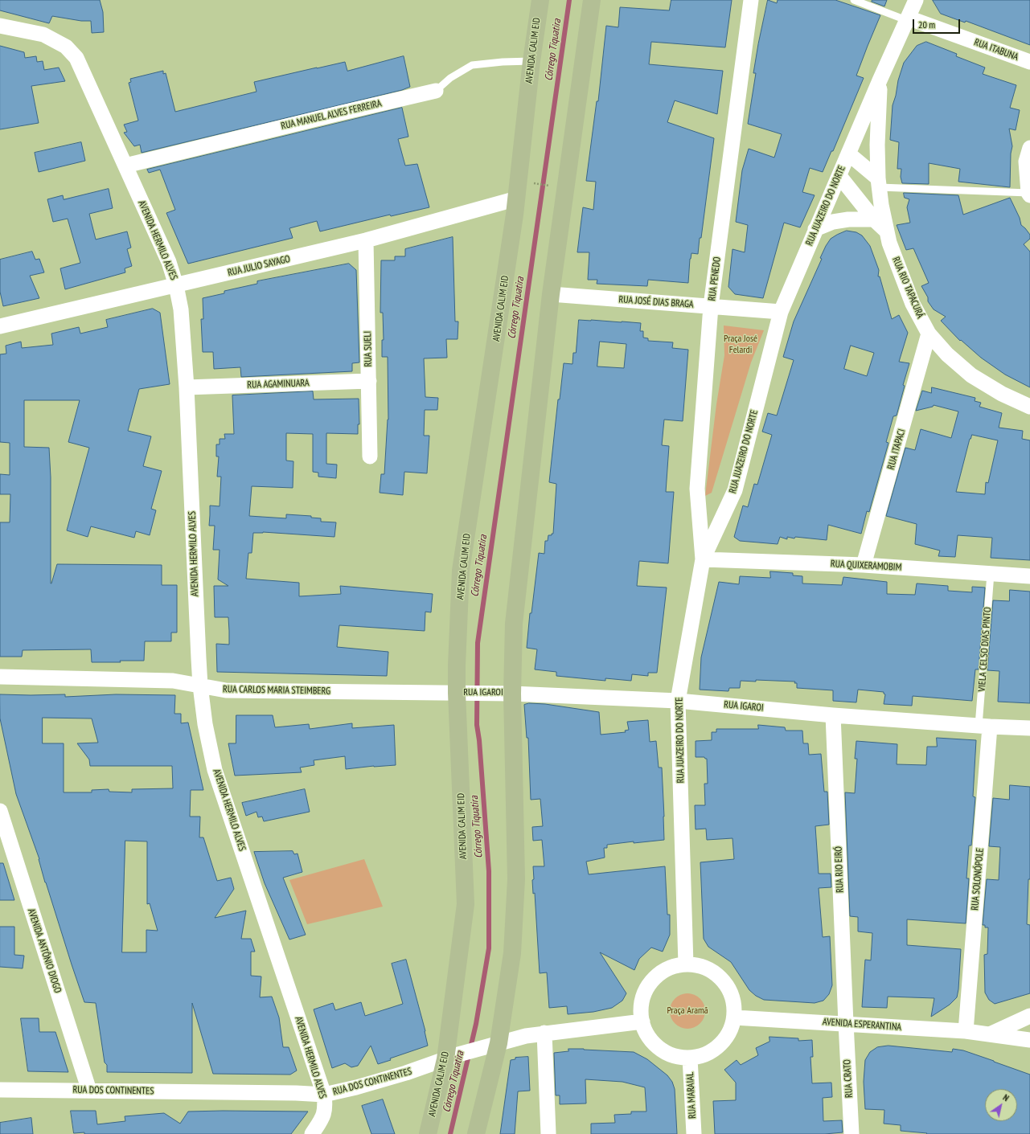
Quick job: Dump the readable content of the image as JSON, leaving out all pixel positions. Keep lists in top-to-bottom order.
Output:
{
  "streets": {
    "main road": ["AVENIDA CALIM EID"],
    "street": [
      "RUA ITABUNA",
      "RUA MANUEL ALVES FERREIRA",
      "RUA JUAZEIRO DO NORTE",
      "AVENIDA HERMILO ALVES",
      "RUA JULIO SAYAGO",
      "RUA PENEDO",
      "RUA RIO TAPACURÁ",
      "RUA JOSÉ DIAS BRAGA",
      "RUA SUELI",
      "RUA AGAMINUARA",
      "RUA ITAPACI",
      "RUA QUIXERAMOBIM",
      "RUA CARLOS MARIA STEIMBERG",
      "RUA IGAROI",
      "RUA RIO EIRÓ",
      "RUA SOLONÓPOLE",
      "AVENIDA ANTÔNIO DIOGO",
      "AVENIDA ESPERANTINA",
      "RUA CRATO",
      "RUA DOS CONTINENTES",
      "RUA MARAIAL"
    ],
    "lane": ["VIELA CELSO DIAS PINTO"]
  },
  "crossings": [
    ["RUA ITABUNA", "RUA JUAZEIRO DO NORTE"],
    ["AVENIDA CALIM EID", "RUA MANUEL ALVES FERREIRA"],
    ["AVENIDA CALIM EID", "RUA JULIO SAYAGO"],
    ["AVENIDA CALIM EID", "RUA CARLOS MARIA STEIMBERG"],
    ["AVENIDA CALIM EID", "RUA IGAROI"],
    ["AVENIDA CALIM EID", "RUA DOS CONTINENTES"],
    ["RUA MANUEL ALVES FERREIRA", "AVENIDA HERMILO ALVES"],
    ["RUA JUAZEIRO DO NORTE", "RUA PENEDO"],
    ["RUA JUAZEIRO DO NORTE", "RUA RIO TAPACURÁ"],
    ["RUA JUAZEIRO DO NORTE", "RUA JOSÉ DIAS BRAGA"],
    ["RUA JUAZEIRO DO NORTE", "RUA QUIXERAMOBIM"],
    ["RUA JUAZEIRO DO NORTE", "RUA IGAROI"],
    ["RUA JUAZEIRO DO NORTE", "AVENIDA ESPERANTINA"],
    ["RUA JUAZEIRO DO NORTE", "RUA DOS CONTINENTES"],
    ["RUA JUAZEIRO DO NORTE", "RUA MARAIAL"],
    ["AVENIDA HERMILO ALVES", "RUA JULIO SAYAGO"],
    ["AVENIDA HERMILO ALVES", "RUA AGAMINUARA"],
    ["AVENIDA HERMILO ALVES", "RUA CARLOS MARIA STEIMBERG"],
    ["AVENIDA HERMILO ALVES", "RUA DOS CONTINENTES"],
    ["RUA JULIO SAYAGO", "RUA SUELI"],
    ["RUA PENEDO", "RUA JOSÉ DIAS BRAGA"],
    ["RUA PENEDO", "RUA QUIXERAMOBIM"],
    ["RUA RIO TAPACURÁ", "RUA ITAPACI"],
    ["RUA SUELI", "RUA AGAMINUARA"],
    ["RUA ITAPACI", "RUA QUIXERAMOBIM"],
    ["RUA QUIXERAMOBIM", "VIELA CELSO DIAS PINTO"],
    ["VIELA CELSO DIAS PINTO", "RUA IGAROI"],
    ["VIELA CELSO DIAS PINTO", "RUA SOLONÓPOLE"],
    ["RUA CARLOS MARIA STEIMBERG", "RUA IGAROI"],
    ["RUA IGAROI", "RUA RIO EIRÓ"],
    ["RUA IGAROI", "RUA SOLONÓPOLE"],
    ["RUA RIO EIRÓ", "AVENIDA ESPERANTINA"],
    ["RUA RIO EIRÓ", "RUA CRATO"],
    ["RUA SOLONÓPOLE", "AVENIDA ESPERANTINA"],
    ["AVENIDA ANTÔNIO DIOGO", "RUA DOS CONTINENTES"],
    ["AVENIDA ESPERANTINA", "RUA CRATO"],
    ["AVENIDA ESPERANTINA", "RUA DOS CONTINENTES"],
    ["AVENIDA ESPERANTINA", "RUA MARAIAL"],
    ["RUA DOS CONTINENTES", "RUA MARAIAL"]
  ],
  "water": ["Córrego Tiquatira"],
  "parks": ["Praça José Felardi", "Praça Aramã"],
  "scale_bar": "20 m",
  "north": "top right"
}
